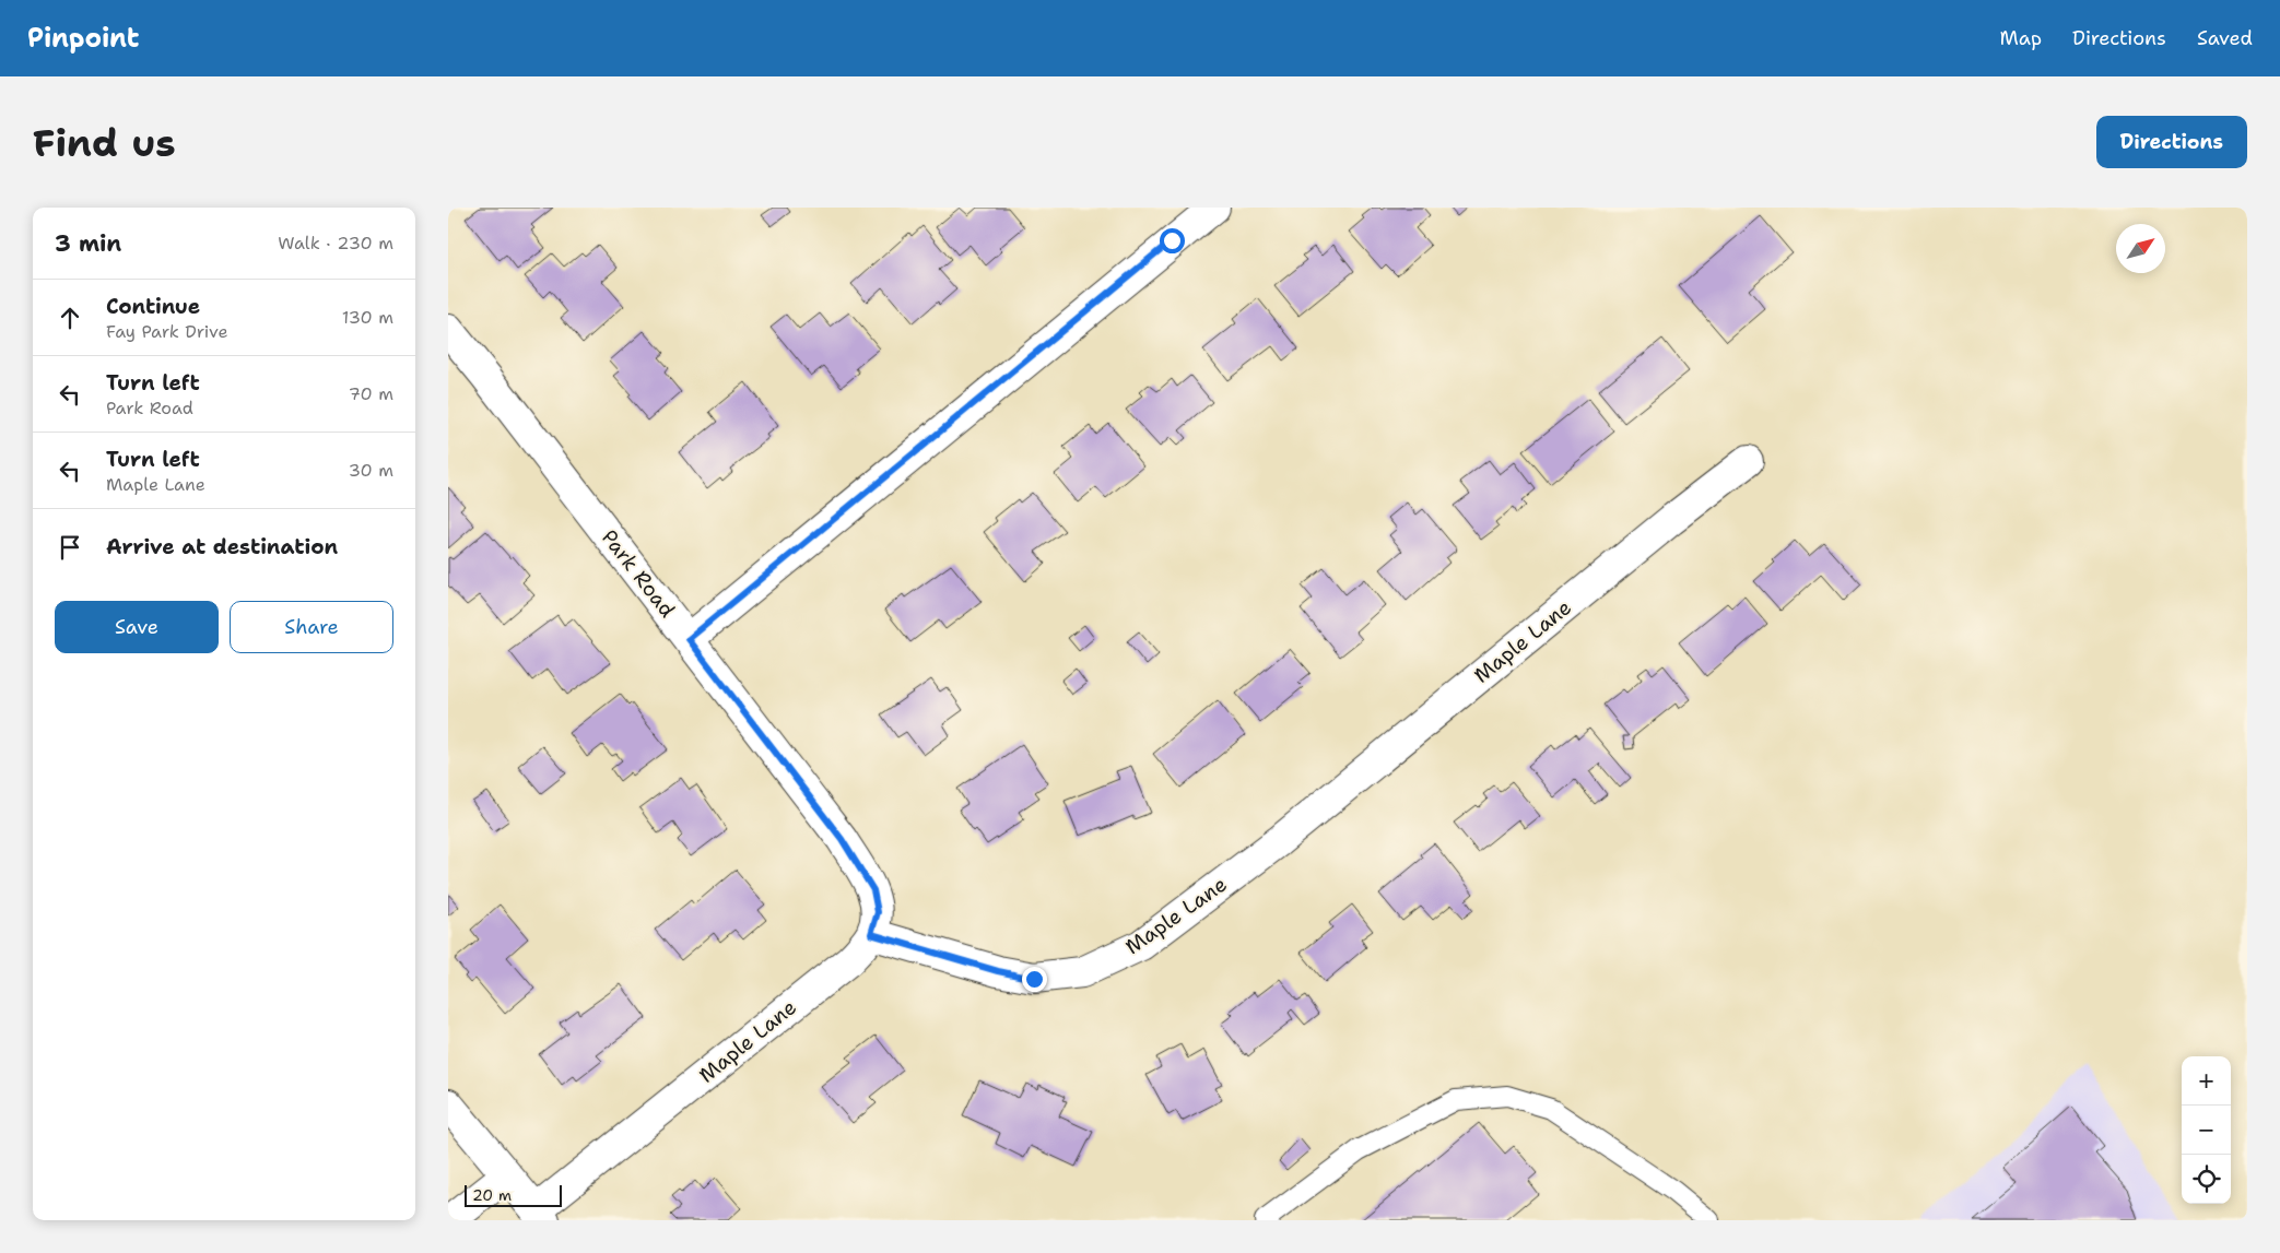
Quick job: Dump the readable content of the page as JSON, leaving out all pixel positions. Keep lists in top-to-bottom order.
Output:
{
  "streets": {
    "street": ["Park Road", "Maple Lane"]
  },
  "crossings": [
    ["Park Road", "Maple Lane"]
  ],
  "scale_bar": "20 m",
  "north": "top right",
  "page": {
    "header": "Pinpoint",
    "nav": ["Map", "Directions", "Saved"],
    "buttons": [
      "Directions",
      ["Save", "Share"]
    ],
    "title": "Find us",
    "heading": ["3 min", "Walk · 230 m"],
    "list": [
      ["Continue", "Fay Park Drive", "130 m"],
      ["Turn left", "Park Road", "70 m"],
      ["Turn left", "Maple Lane", "30 m"],
      "Arrive at destination"
    ],
    "map_buttons": ["+", "−"],
    "scale": "20 m"
  }
}
